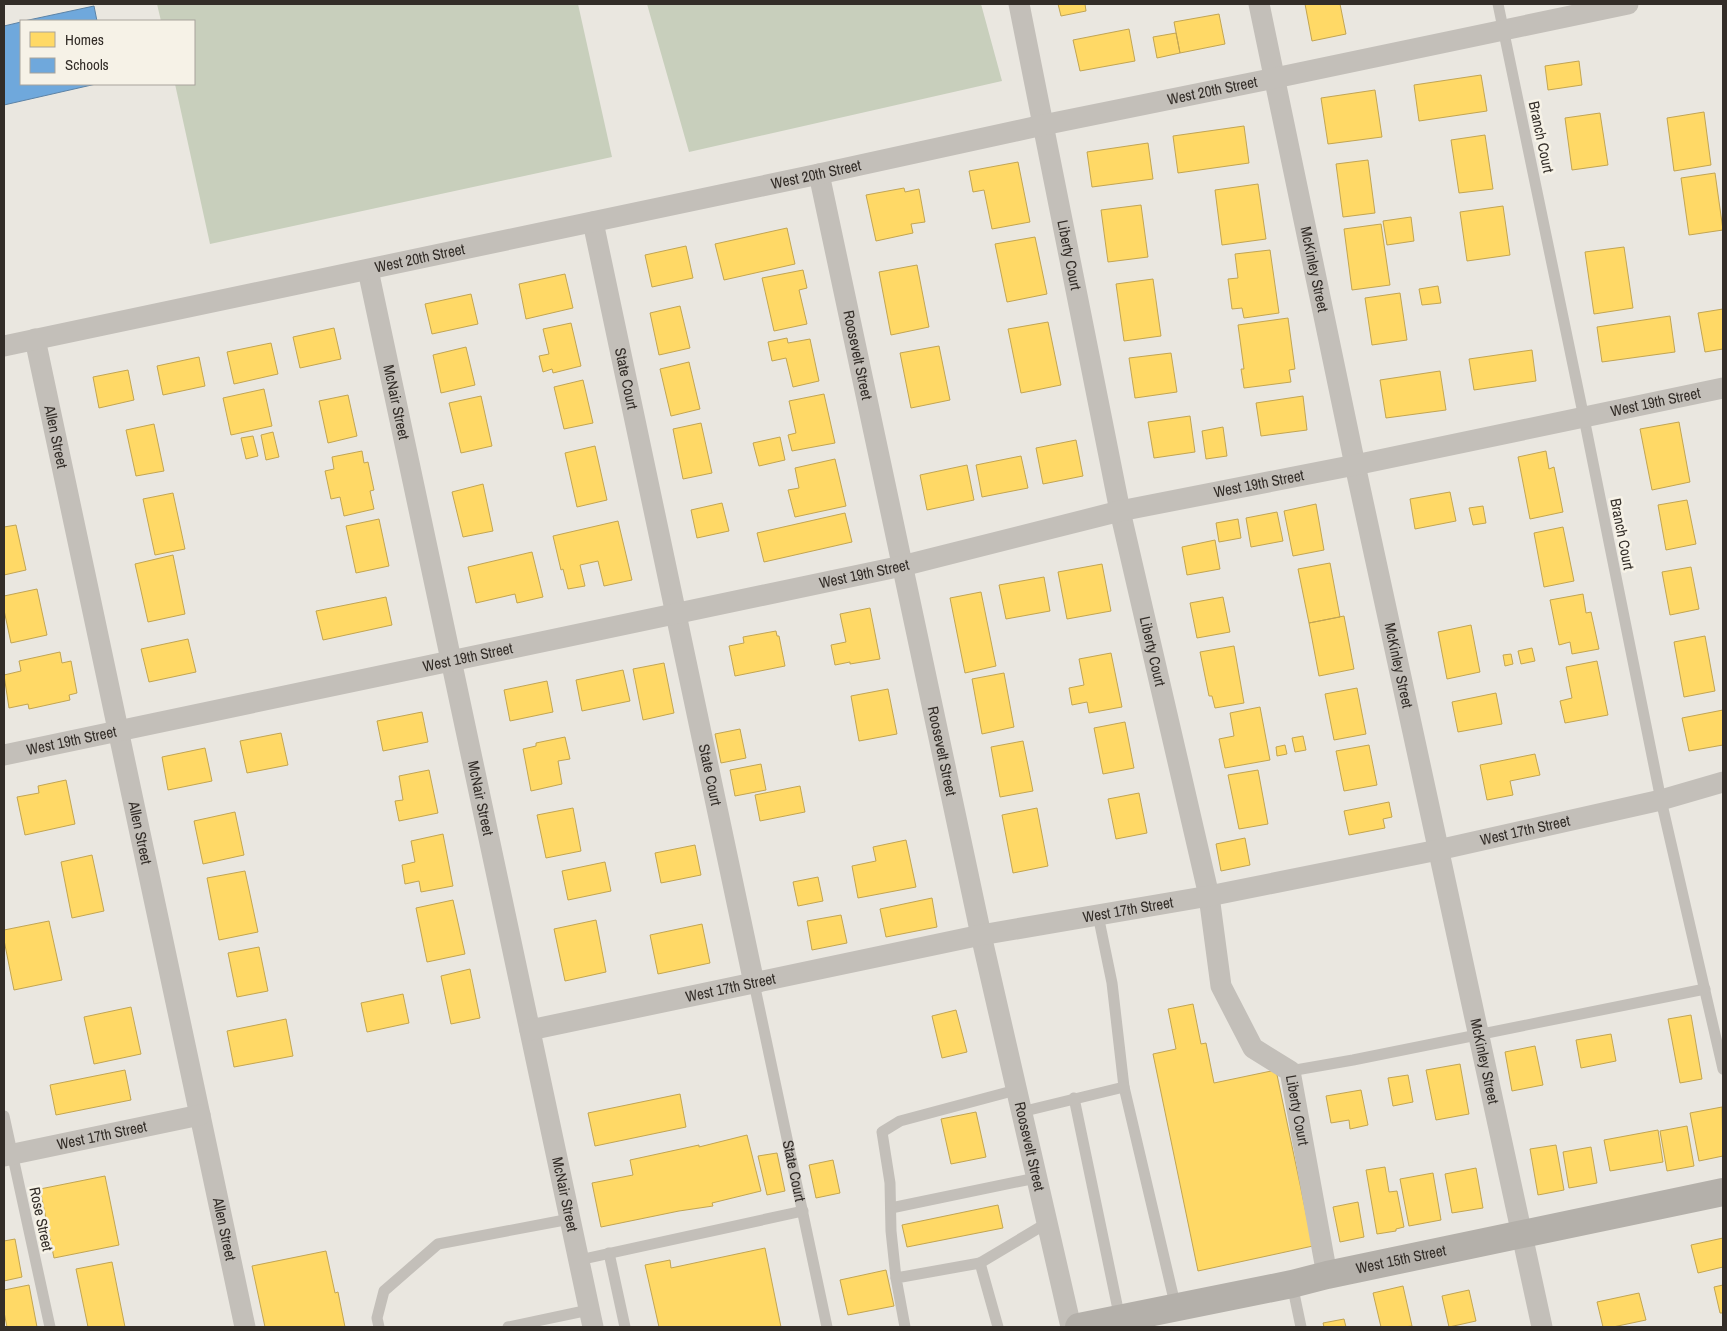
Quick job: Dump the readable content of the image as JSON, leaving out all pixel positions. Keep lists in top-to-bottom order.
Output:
{
  "streets": {
    "main road": ["West 15th Street"],
    "street": [
      "West 20th Street",
      "Liberty Court",
      "McKinley Street",
      "Roosevelt Street",
      "State Court",
      "McNair Street",
      "West 19th Street",
      "Allen Street",
      "West 17th Street"
    ],
    "lane": ["Branch Court", "Rose Street"]
  },
  "crossings": [
    ["West 20th Street", "Branch Court"],
    ["West 20th Street", "Liberty Court"],
    ["West 20th Street", "McKinley Street"],
    ["West 20th Street", "Roosevelt Street"],
    ["West 20th Street", "State Court"],
    ["West 20th Street", "McNair Street"],
    ["West 20th Street", "Allen Street"],
    ["Branch Court", "West 19th Street"],
    ["Branch Court", "West 17th Street"],
    ["Liberty Court", "West 19th Street"],
    ["Liberty Court", "West 17th Street"],
    ["Liberty Court", "West 15th Street"],
    ["McKinley Street", "West 19th Street"],
    ["McKinley Street", "West 17th Street"],
    ["McKinley Street", "West 15th Street"],
    ["Roosevelt Street", "West 19th Street"],
    ["Roosevelt Street", "West 17th Street"],
    ["State Court", "West 19th Street"],
    ["State Court", "West 17th Street"],
    ["McNair Street", "West 19th Street"],
    ["McNair Street", "West 17th Street"],
    ["West 19th Street", "Allen Street"],
    ["Allen Street", "West 17th Street"],
    ["West 17th Street", "Rose Street"]
  ],
  "legend": ["Homes", "Schools"]
}
